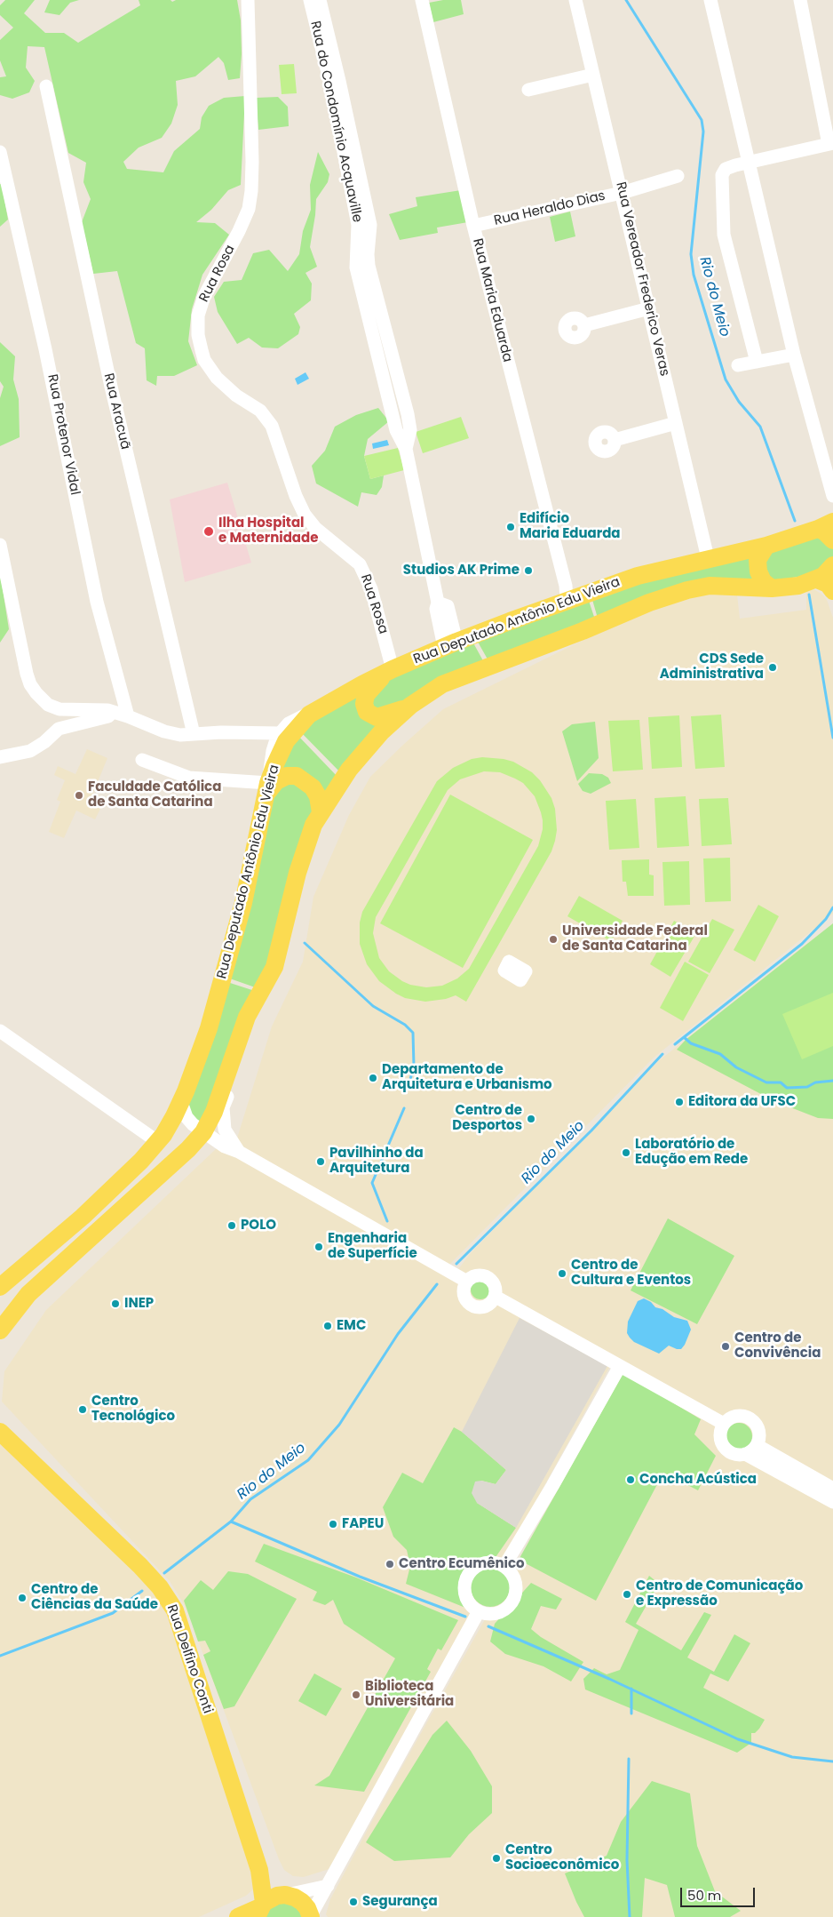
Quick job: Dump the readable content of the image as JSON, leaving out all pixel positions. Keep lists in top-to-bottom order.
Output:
{
  "streets": {
    "main road": ["Rua Deputado Antônio Edu Vieira", "Rua Delfino Conti"],
    "street": [
      "Rua do Condomínio Acquaville",
      "Rua Heraldo Dias",
      "Rua Rosa",
      "Rua Vereador Frederico Veras",
      "Rua Maria Eduarda",
      "Rua Aracuã",
      "Rua Protenor Vidal"
    ]
  },
  "crossings": [
    ["Rua do Condomínio Acquaville", "Rua Deputado Antônio Edu Vieira"],
    ["Rua Heraldo Dias", "Rua Vereador Frederico Veras"],
    ["Rua Heraldo Dias", "Rua Maria Eduarda"],
    ["Rua Rosa", "Rua Deputado Antônio Edu Vieira"],
    ["Rua Vereador Frederico Veras", "Rua Deputado Antônio Edu Vieira"],
    ["Rua Maria Eduarda", "Rua Deputado Antônio Edu Vieira"]
  ],
  "water": ["Rio do Meio"],
  "places": [
    "Edifício Maria Eduarda",
    "Ilha Hospital e Maternidade",
    "Studios AK Prime",
    "CDS Sede Administrativa",
    "Faculdade Católica de Santa Catarina",
    "Universidade Federal de Santa Catarina",
    "Departamento de Arquitetura e Urbanismo",
    "Editora da UFSC",
    "Centro de Desportos",
    "Laboratório de Edução em Rede",
    "Pavilhinho da Arquitetura",
    "POLO",
    "Engenharia de Superfície",
    "Centro de Cultura e Eventos",
    "INEP",
    "EMC",
    "Centro de Convivência",
    "Centro Tecnológico",
    "Concha Acústica",
    "FAPEU",
    "Centro Ecumênico",
    "Centro de Comunicação e Expressão",
    "Centro de Ciências da Saúde",
    "Biblioteca Universitária",
    "Centro Socioeconômico",
    "Segurança"
  ],
  "scale_bar": "50 m"
}
